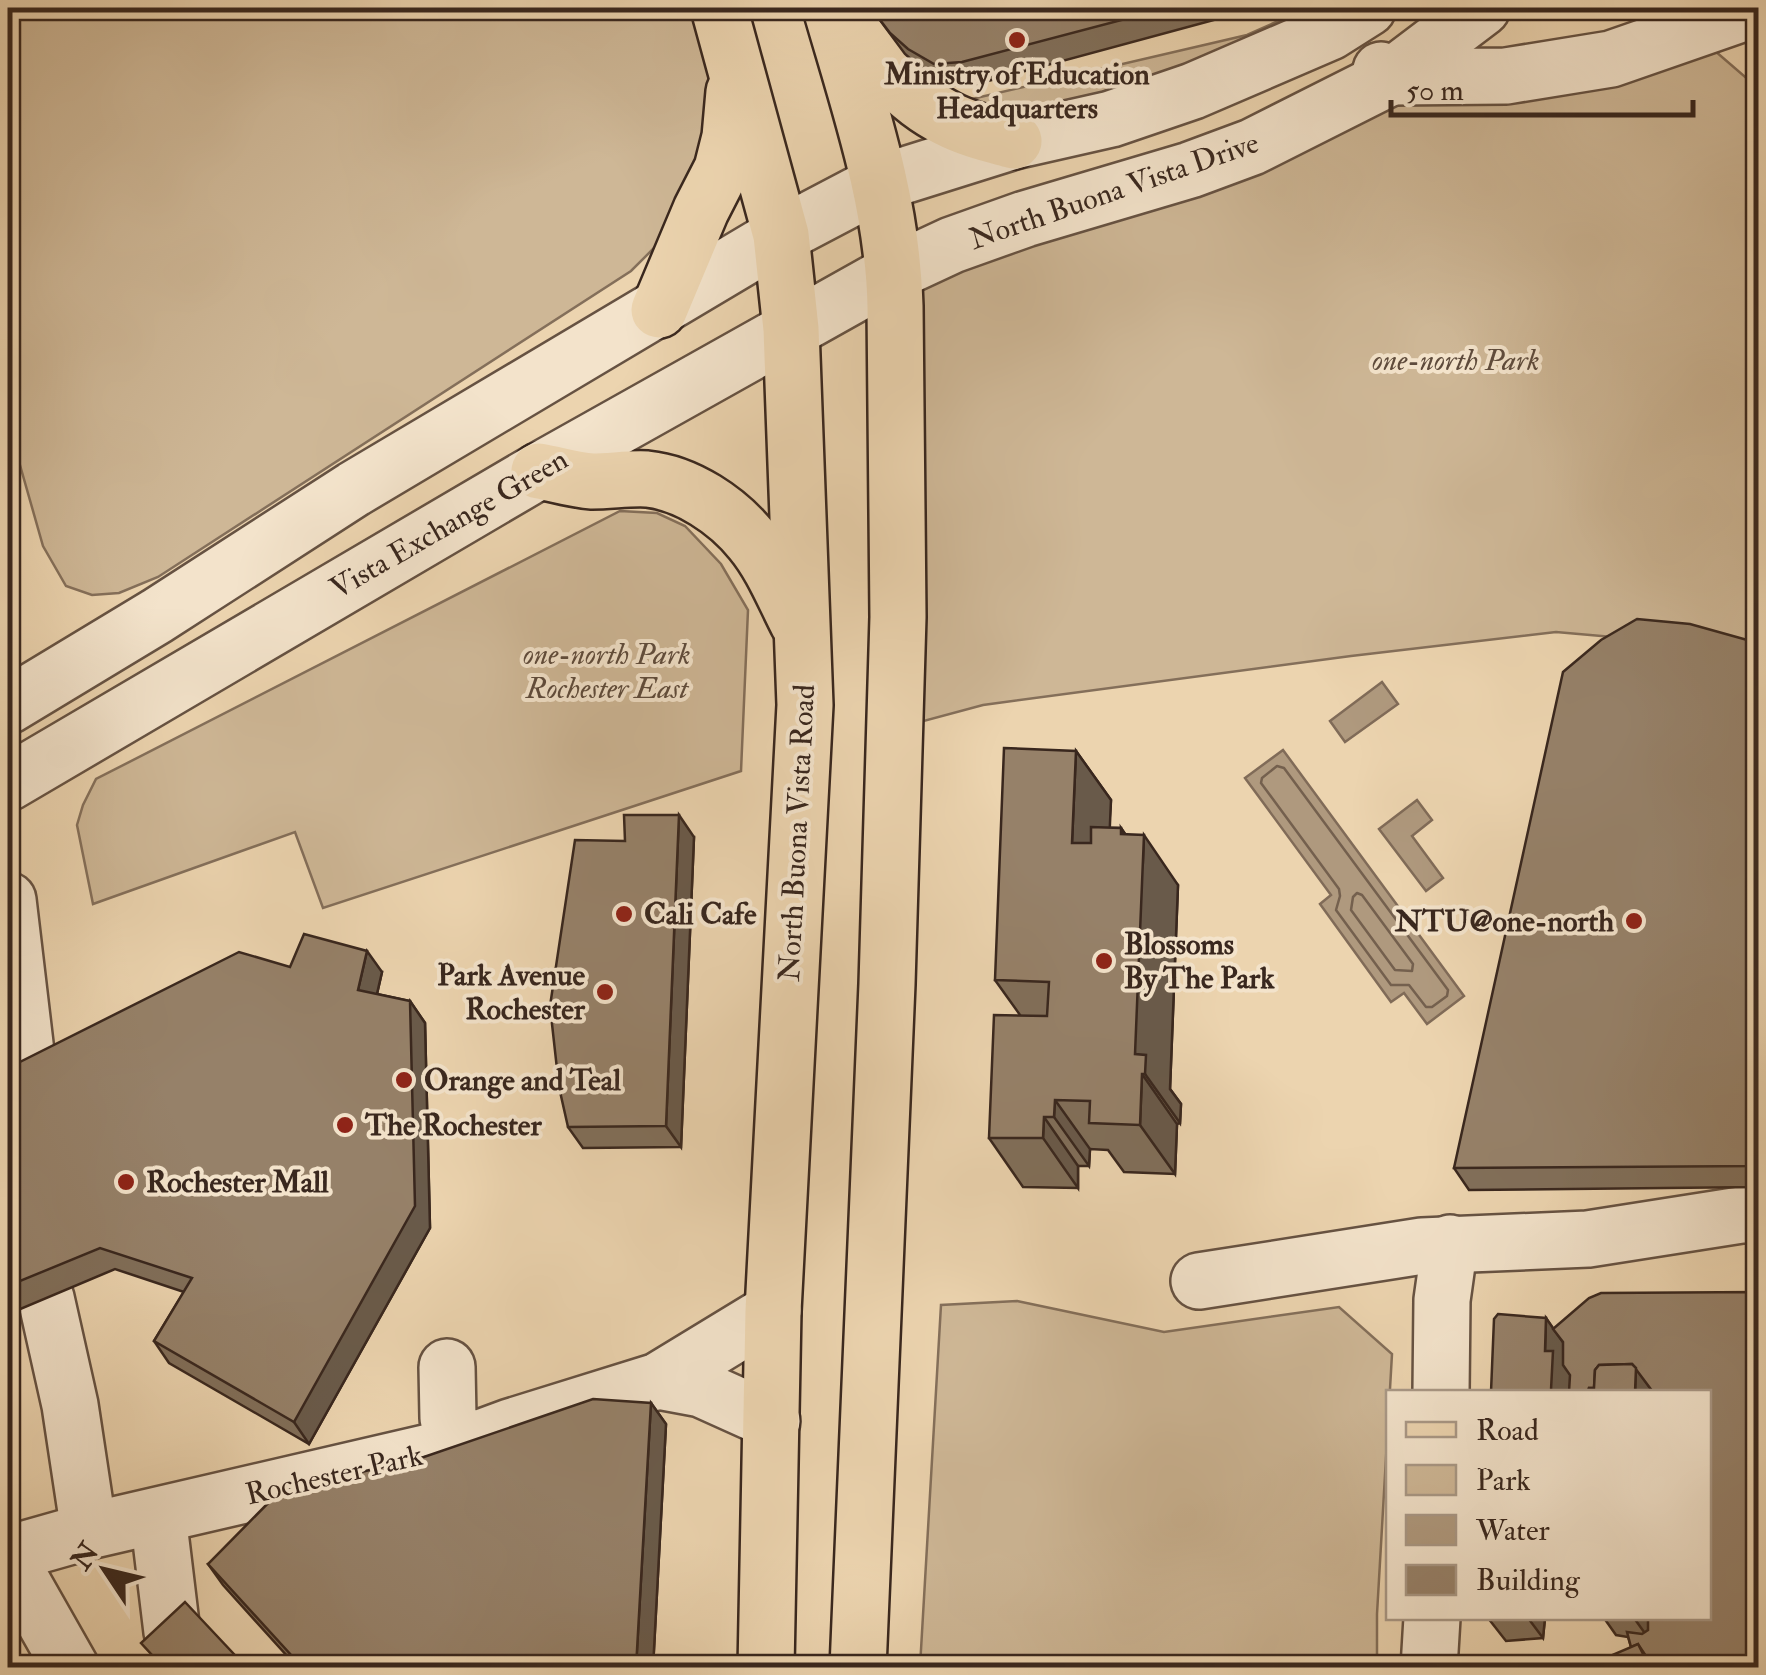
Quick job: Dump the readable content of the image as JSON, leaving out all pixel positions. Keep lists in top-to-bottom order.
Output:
{
  "streets": {
    "main road": ["North Buona Vista Road"],
    "street": ["North Buona Vista Drive", "Vista Exchange Green", "Rochester Park"]
  },
  "crossings": [
    ["North Buona Vista Drive", "Vista Exchange Green"],
    ["Vista Exchange Green", "North Buona Vista Road"],
    ["North Buona Vista Road", "Rochester Park"]
  ],
  "parks": ["one-north Park", "one-north Park Rochester East"],
  "places": [
    "Ministry of Education Headquarters",
    "Cali Cafe",
    "NTU@one-north",
    "Blossoms By The Park",
    "Park Avenue Rochester",
    "Orange and Teal",
    "The Rochester",
    "Rochester Mall"
  ],
  "legend": [
    "Road",
    "Park",
    "Water",
    "Building"
  ],
  "scale_bar": "50 m",
  "north": "top left"
}
